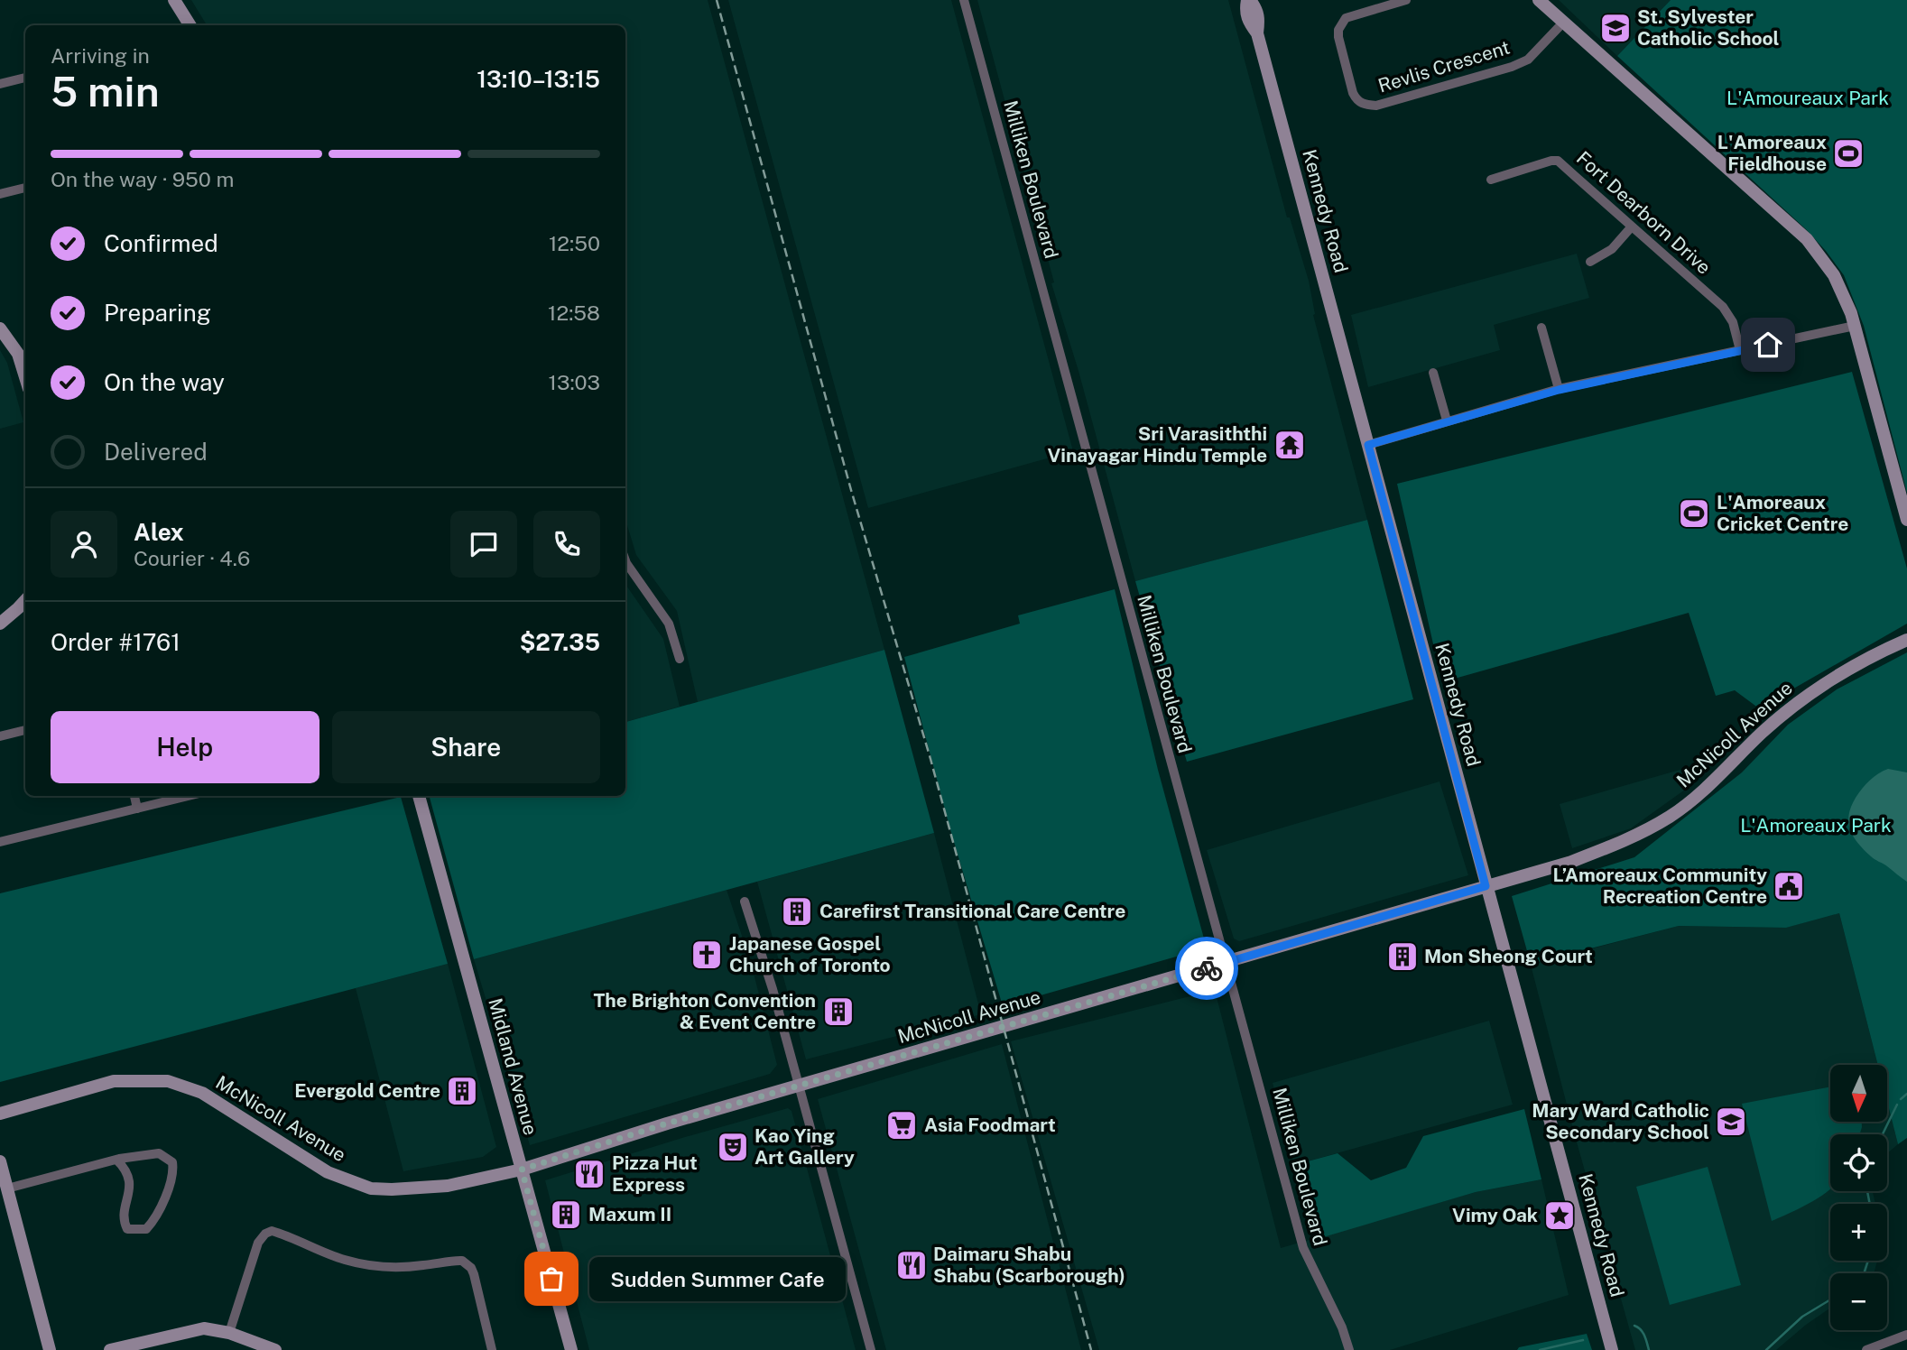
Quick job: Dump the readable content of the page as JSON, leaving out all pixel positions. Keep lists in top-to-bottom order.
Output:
{
  "streets": {
    "main road": ["Kennedy Road", "McNicoll Avenue", "Midland Avenue"],
    "street": ["Revlis Crescent", "Milliken Boulevard", "Fort Dearborn Drive"]
  },
  "crossings": [
    ["Milliken Boulevard", "McNicoll Avenue"],
    ["Kennedy Road", "McNicoll Avenue"],
    ["McNicoll Avenue", "Midland Avenue"]
  ],
  "parks": ["L'Amoureaux Park", "L'Amoreaux Park"],
  "places": {
    "school or university": ["St. Sylvester Catholic School", "Mary Ward Catholic Secondary School"],
    "sports": ["L'Amoreaux Fieldhouse", "L'Amoreaux Cricket Centre"],
    "temple": ["Sri Varasiththi Vinayagar Hindu Temple"],
    "public building": ["L’Amoreaux Community Recreation Centre"],
    "building": [
      "Carefirst Transitional Care Centre",
      "Mon Sheong Court",
      "The Brighton Convention & Event Centre",
      "Evergold Centre",
      "Maxum II"
    ],
    "church": ["Japanese Gospel Church of Toronto"],
    "supermarket": ["Asia Foodmart"],
    "theatre": ["Kao Ying Art Gallery"],
    "restaurant": ["Pizza Hut Express", "Daimaru Shabu Shabu (Scarborough)"],
    "place": ["Vimy Oak"],
    "other": ["Sudden Summer Cafe"]
  },
  "north": "bottom",
  "page": {
    "heading": ["5 min", "Arriving in", "13:10–13:15"],
    "panel": [
      "Alex",
      "Courier · 4.6",
      "Order #1761",
      "$27.35"
    ],
    "bar": "On the way · 950 m",
    "list": [
      ["Confirmed", "12:50"],
      ["Preparing", "12:58"],
      ["On the way", "13:03"],
      "Delivered"
    ],
    "buttons": ["Help", "Share"],
    "map_buttons": ["+", "−"],
    "bubble": "Sudden Summer Cafe"
  }
}
